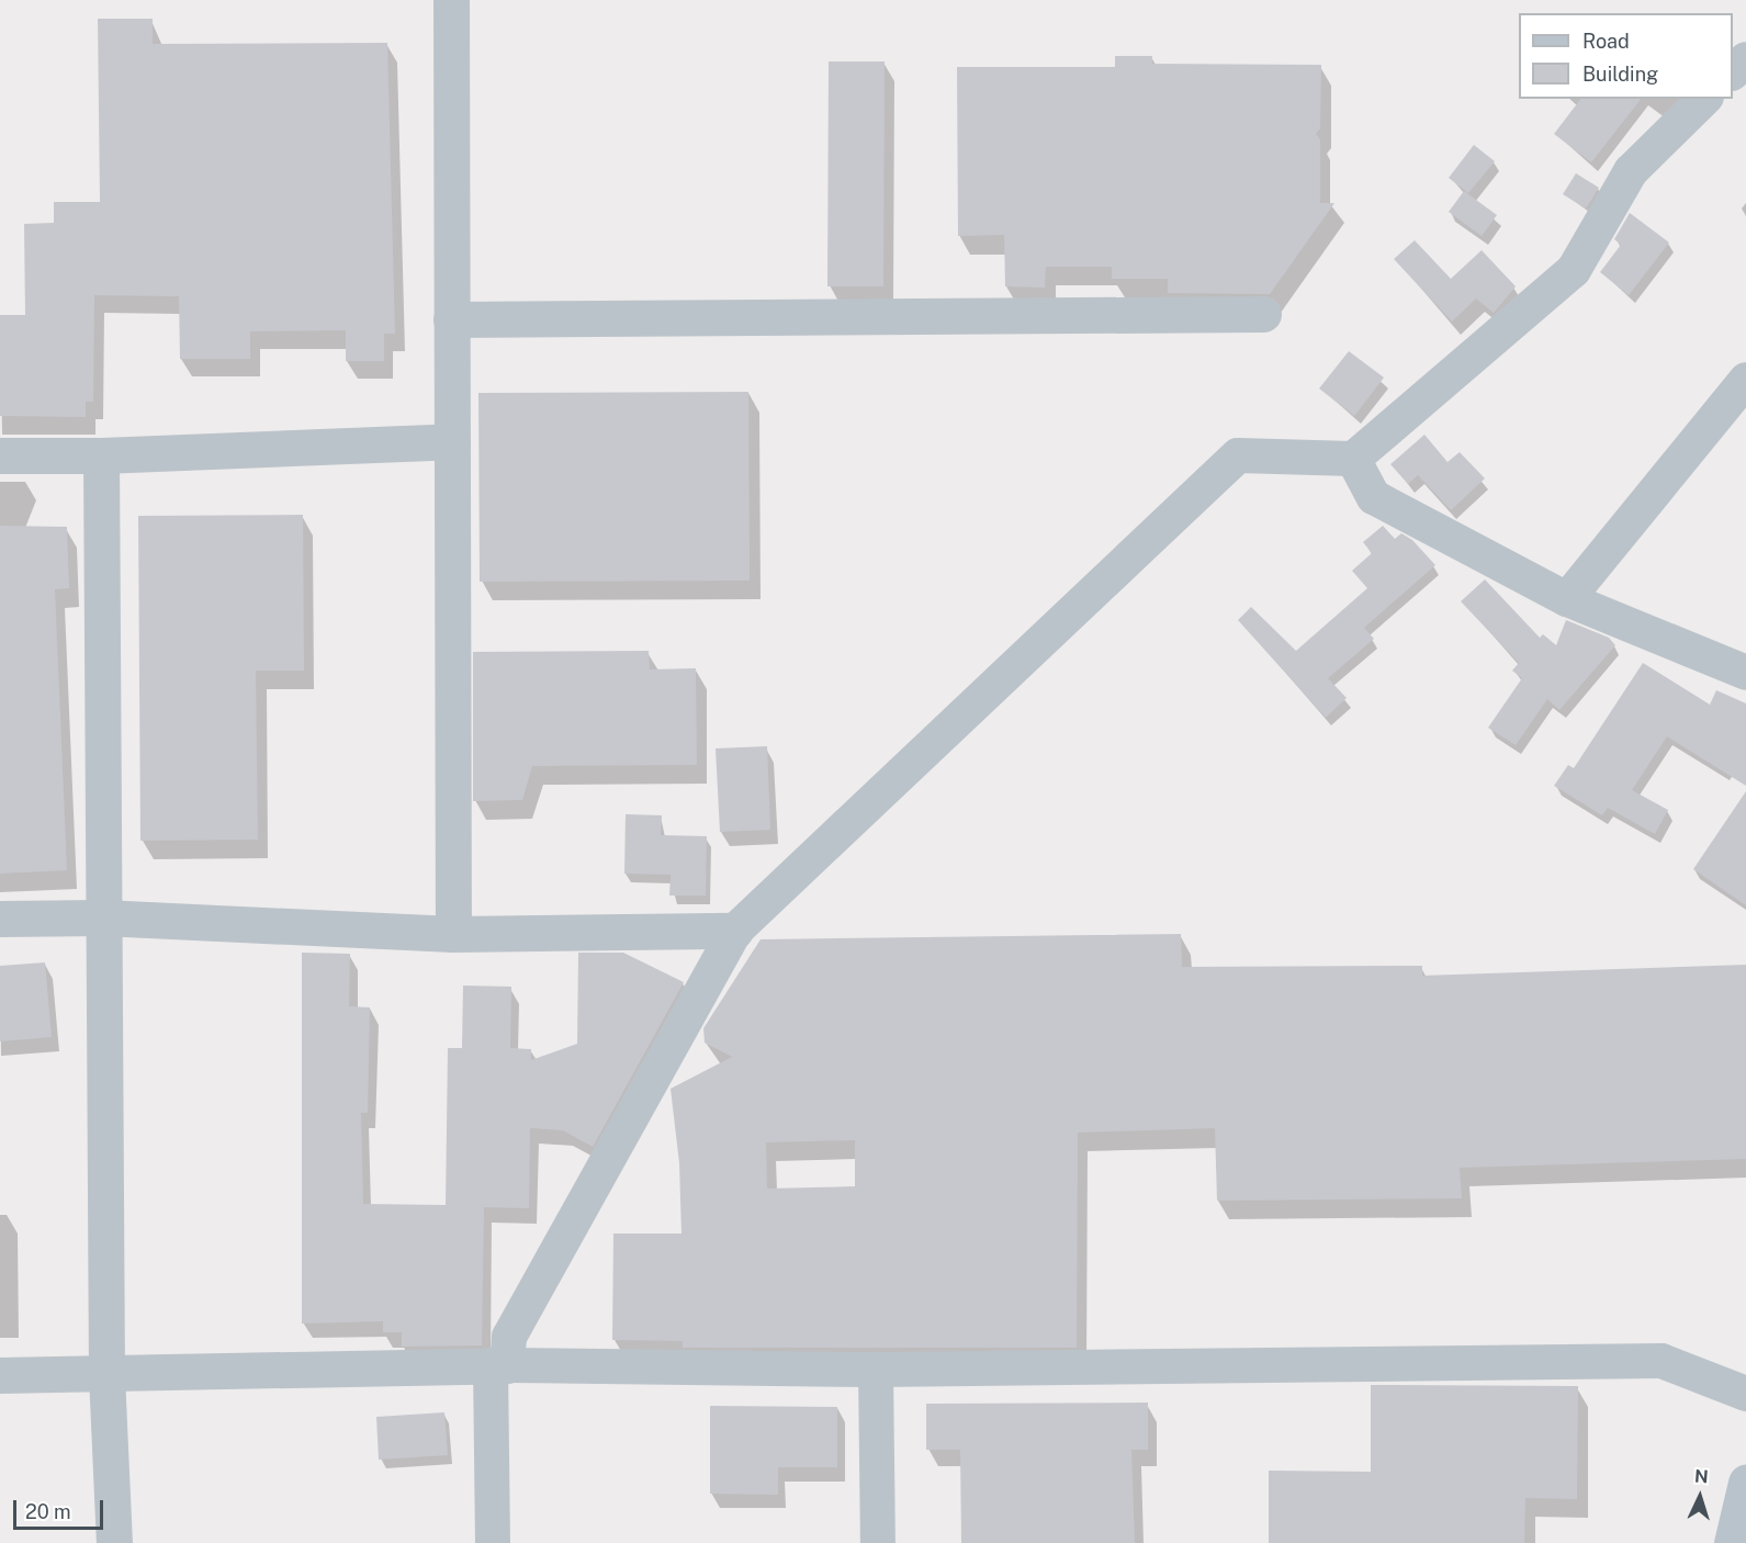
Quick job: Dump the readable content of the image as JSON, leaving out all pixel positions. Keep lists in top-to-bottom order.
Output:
{
  "legend": ["Road", "Building"],
  "scale_bar": "20 m",
  "north": "top"
}
